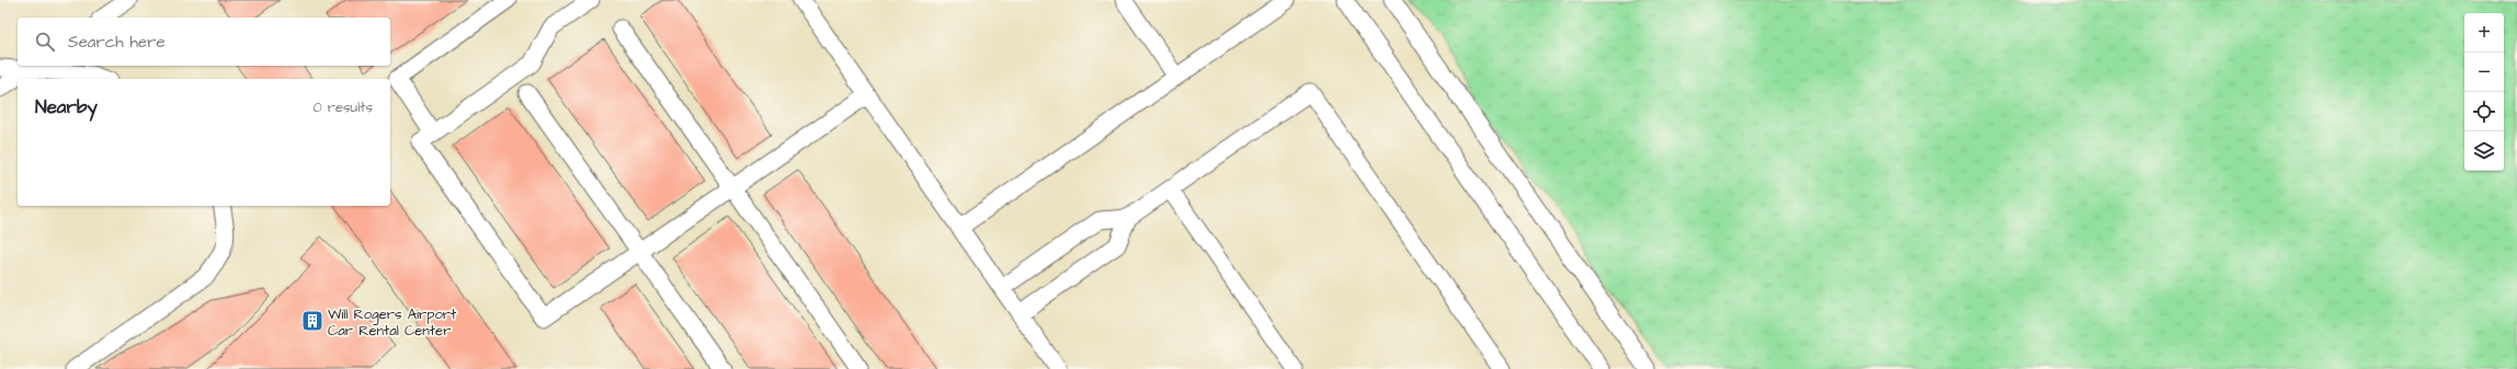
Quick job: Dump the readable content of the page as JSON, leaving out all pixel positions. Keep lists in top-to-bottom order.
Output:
{
  "places": {
    "building": ["Will Rogers Airport Car Rental Center"]
  },
  "page": {
    "map_buttons": ["+", "−"],
    "search": "Search here",
    "heading": ["Nearby", "0 results"]
  }
}
